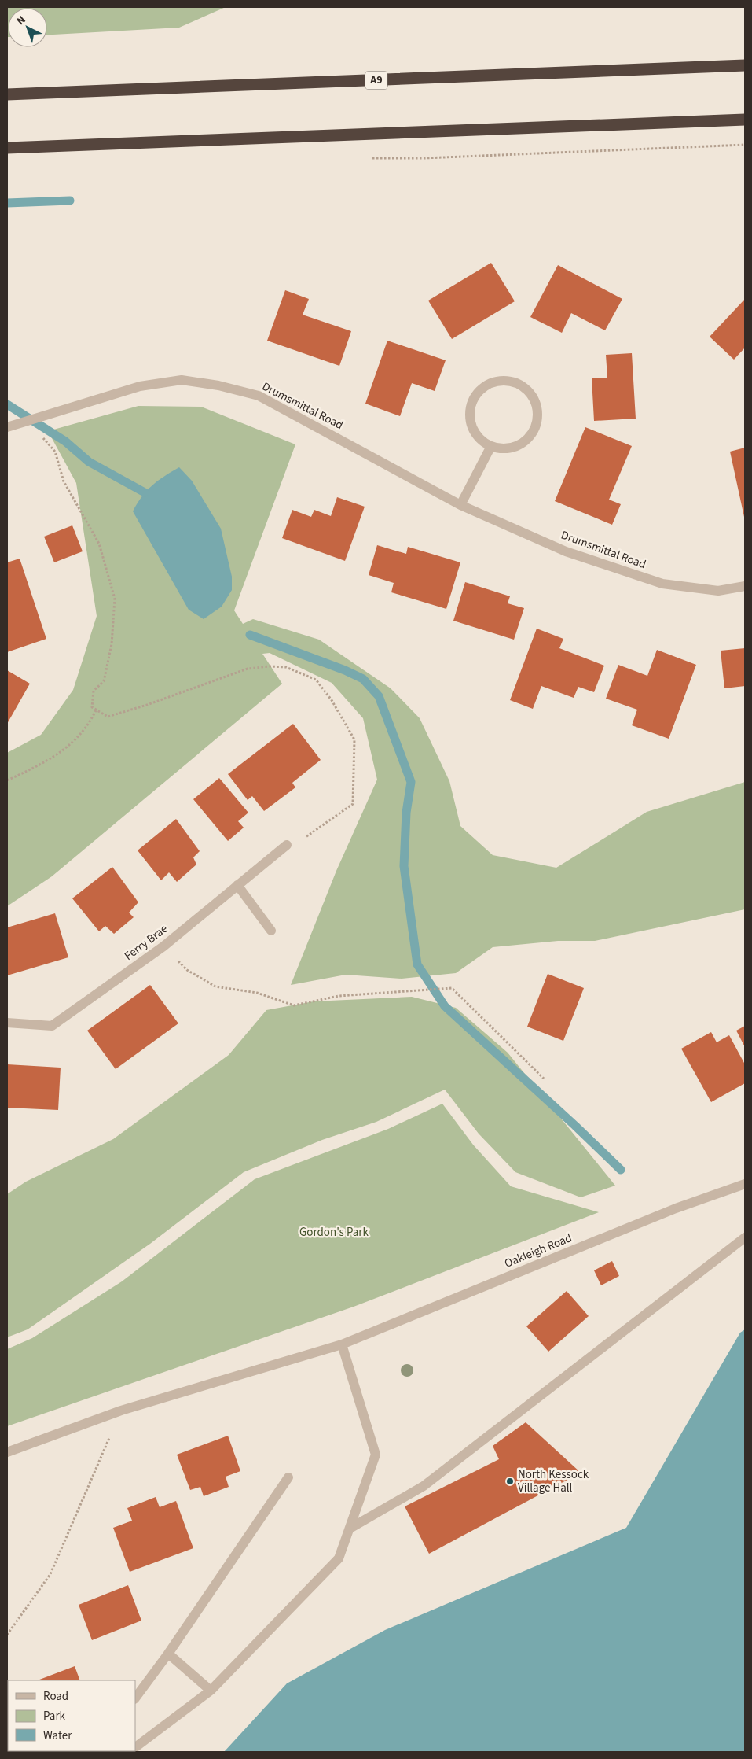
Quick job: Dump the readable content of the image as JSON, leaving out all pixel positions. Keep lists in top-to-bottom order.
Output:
{
  "streets": {
    "highway": ["A9"],
    "street": ["Drumsmittal Road", "Ferry Brae", "Oakleigh Road"]
  },
  "parks": ["Gordon's Park"],
  "places": ["North Kessock Village Hall"],
  "legend": ["Road", "Park", "Water"],
  "north": "top left"
}
